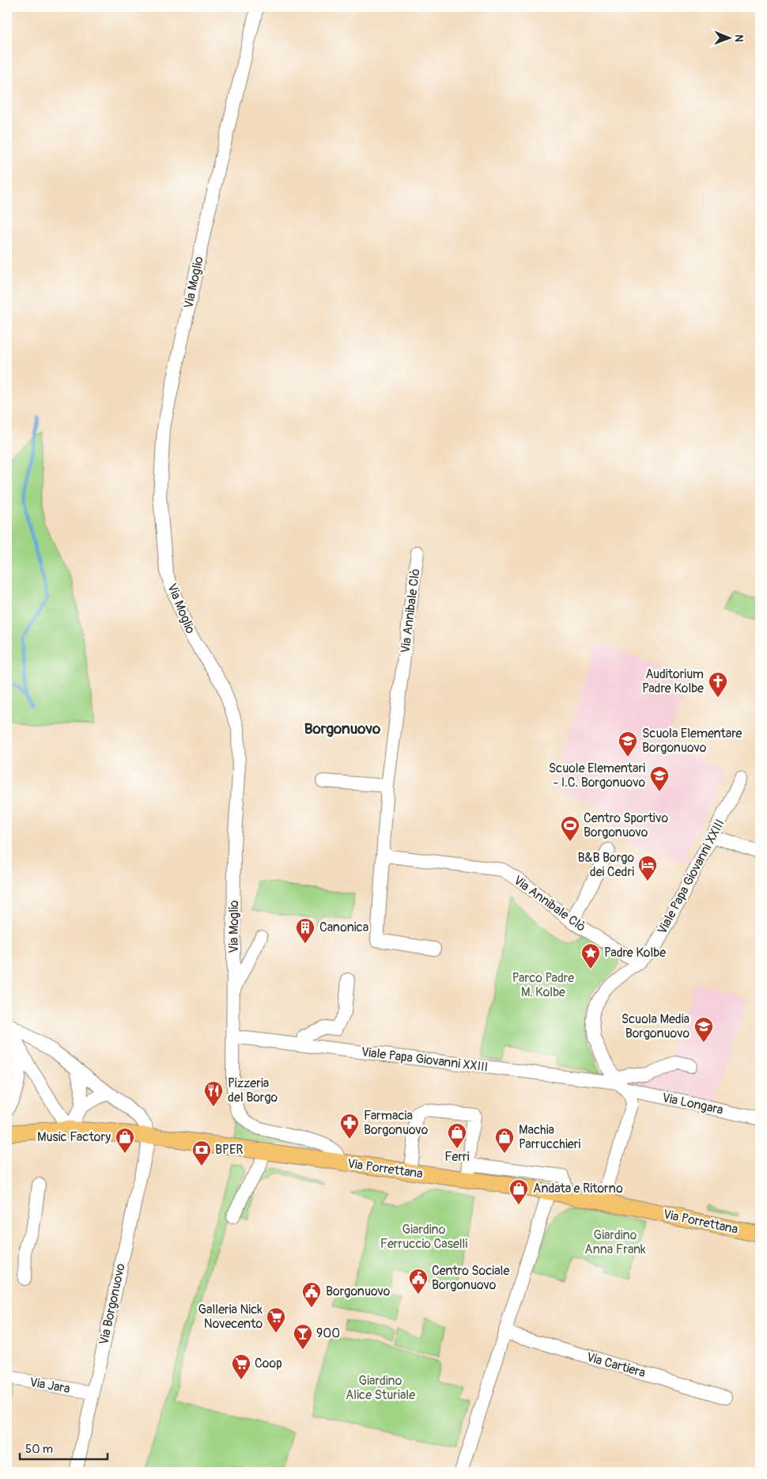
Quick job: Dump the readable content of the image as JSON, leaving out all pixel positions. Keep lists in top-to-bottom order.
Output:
{
  "streets": {
    "main road": ["Via Porrettana"],
    "street": [
      "Via Moglio",
      "Via Annibale Clò",
      "Viale Papa Giovanni XXIII",
      "Via Longara",
      "Via Borgonuovo",
      "Via Cartiera",
      "Via Jara"
    ]
  },
  "crossings": [
    ["Via Moglio", "Viale Papa Giovanni XXIII"],
    ["Via Moglio", "Via Porrettana"],
    ["Via Annibale Clò", "Viale Papa Giovanni XXIII"],
    ["Viale Papa Giovanni XXIII", "Via Longara"],
    ["Via Porrettana", "Via Borgonuovo"],
    ["Via Borgonuovo", "Via Jara"]
  ],
  "districts": ["Borgonuovo"],
  "parks": [
    "Parco Padre M. Kolbe",
    "Giardino Ferruccio Caselli",
    "Giardino Anna Frank",
    "Giardino Alice Sturiale"
  ],
  "places": {
    "church": ["Auditorium Padre Kolbe"],
    "school or university": ["Scuola Elementare Borgonuovo", "Scuole Elementari - I.C. Borgonuovo", "Scuola Media Borgonuovo"],
    "sports": ["Centro Sportivo Borgonuovo"],
    "hotel": ["B&B Borgo dei Cedri"],
    "building": ["Canonica"],
    "place": ["Padre Kolbe"],
    "restaurant": ["Pizzeria del Borgo"],
    "pharmacy": ["Farmacia Borgonuovo"],
    "shop": [
      "Ferri",
      "Music Factory",
      "Machia Parrucchieri",
      "Andata e Ritorno"
    ],
    "bank": ["BPER"],
    "public building": ["Centro Sociale Borgonuovo", "Borgonuovo"],
    "supermarket": ["Galleria Nick Novecento", "Coop"],
    "bar": ["900"]
  },
  "scale_bar": "50 m",
  "north": "right"
}
